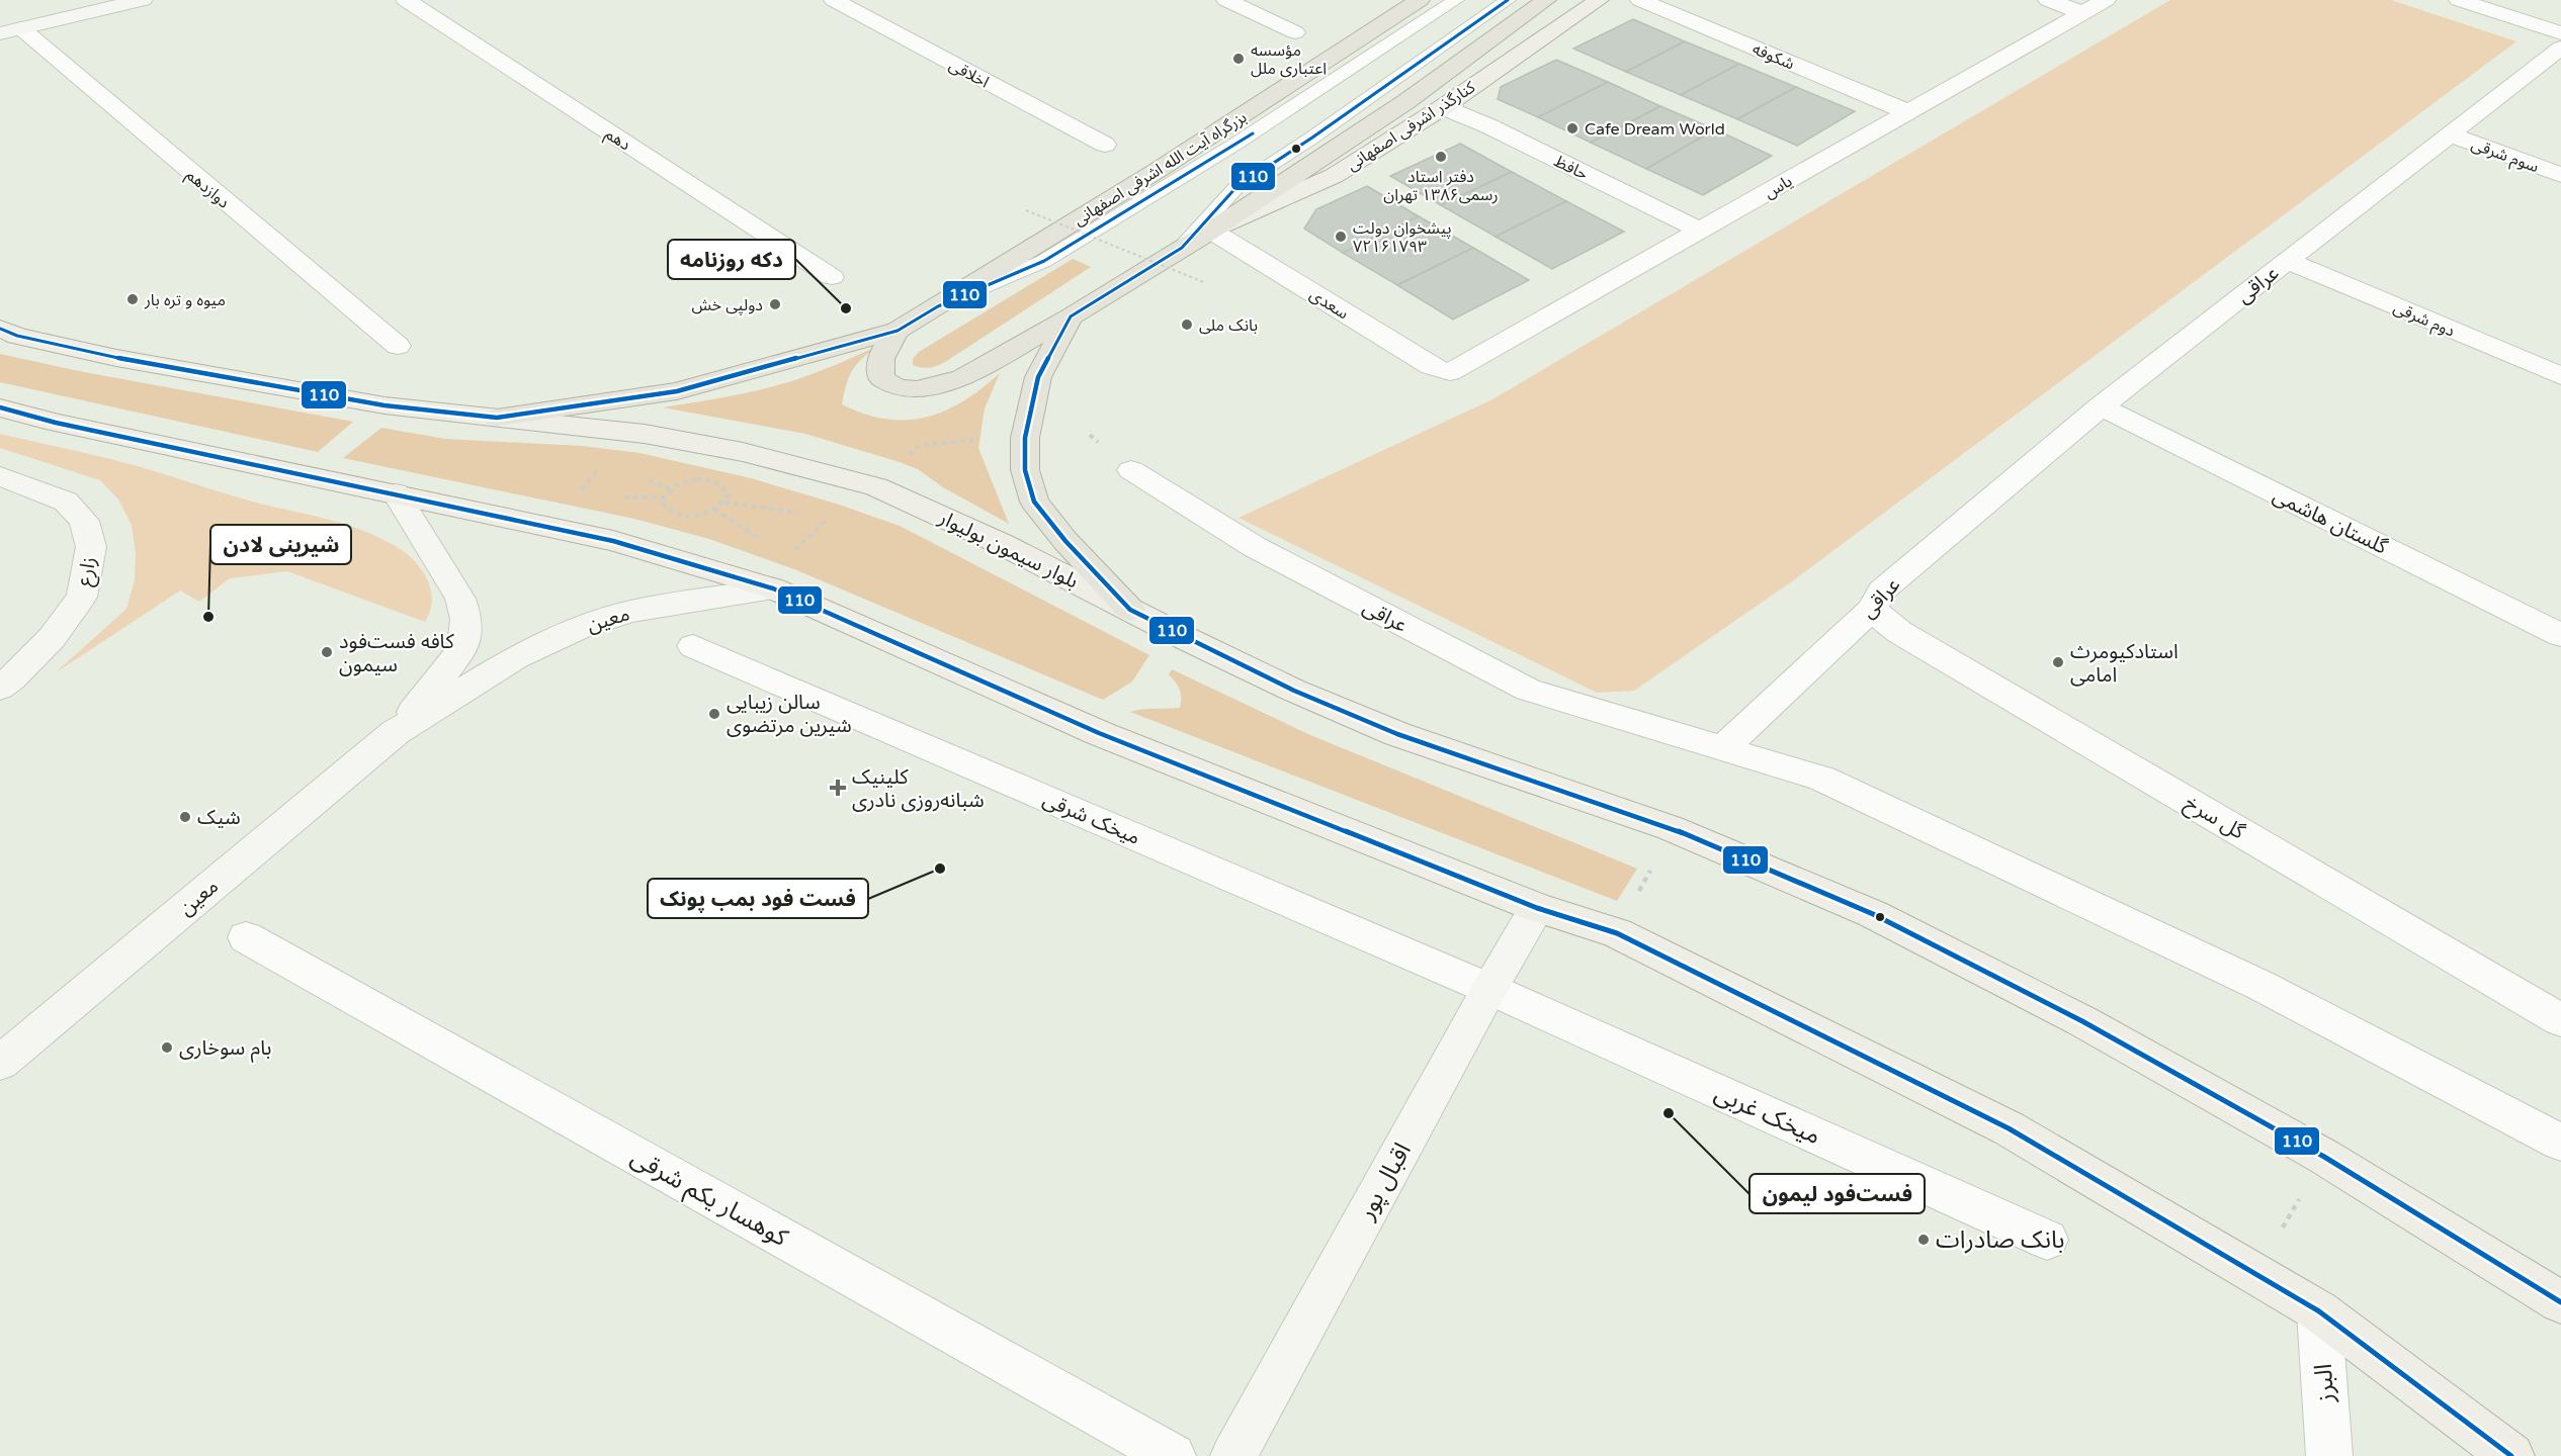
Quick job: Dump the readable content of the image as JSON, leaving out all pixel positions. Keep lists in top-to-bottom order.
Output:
{
  "streets": {
    "highway": ["بزرگراه آیت الله اشرفی اصفهانی"],
    "main road": ["کنارگذر اشرفی اصفهانی", "بلوار سیمون بولیوار"],
    "street": [
      "شکوفه",
      "اخلاقی",
      "دهم",
      "سوم شرقی",
      "حافظ",
      "یاس",
      "دوازدهم",
      "عراقی",
      "سعدی",
      "دوم شرقی",
      "گلستان هاشمی",
      "زارع",
      "معین",
      "گل سرخ",
      "میخک شرقی",
      "میخک غربی",
      "اقبال پور",
      "کوهسار یکم شرقی",
      "البرز"
    ]
  },
  "crossings": [
    ["شکوفه", "یاس"],
    ["کنارگذر اشرفی اصفهانی", "حافظ"],
    ["کنارگذر اشرفی اصفهانی", "سعدی"],
    ["سوم شرقی", "عراقی"],
    ["حافظ", "یاس"],
    ["یاس", "سعدی"],
    ["عراقی", "دوم شرقی"],
    ["عراقی", "گلستان هاشمی"],
    ["عراقی", "گل سرخ"],
    ["میخک شرقی", "میخک غربی"],
    ["میخک شرقی", "اقبال پور"],
    ["میخک غربی", "اقبال پور"]
  ],
  "places": {
    "other": [
      "مؤسسه اعتباری ملل",
      "Cafe Dream World",
      "دفتر استاد رسمی۱۳۸۶ تهران",
      "پیشخوان دولت ۷۲۱۶۱۷۹۳",
      "میوه و تره بار",
      "دولپی خش",
      "دکه روزنامه",
      "بانک ملی",
      "شیرینی لادن",
      "کافه فست‌فود سیمون",
      "استادکیومرث امامی",
      "سالن زیبایی شیرین مرتضوی",
      "شیک",
      "فست فود بمب پونک",
      "بام سوخاری",
      "فست‌فود لیمون",
      "بانک صادرات"
    ],
    "health": ["کلینیک شبانه‌روزی نادری"]
  },
  "lines": ["transit line 110"]
}
